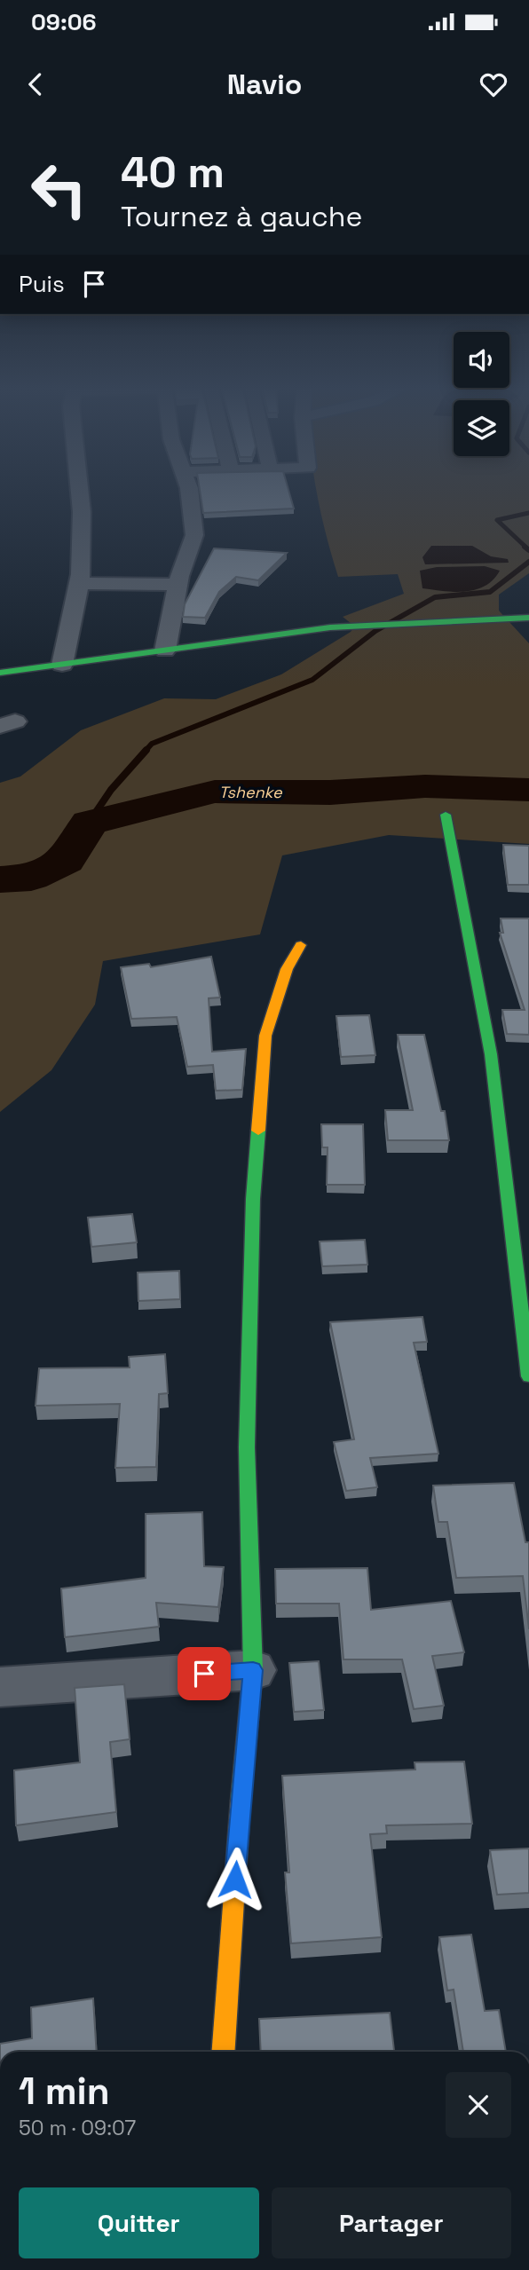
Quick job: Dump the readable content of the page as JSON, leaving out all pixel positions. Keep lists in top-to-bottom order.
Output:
{
  "water": ["Tshenke"],
  "page": {
    "status": "09:06",
    "header": "Navio",
    "turn": ["40 m", "Tournez à gauche"],
    "then": "Puis",
    "heading": ["1 min", "50 m · 09:07"],
    "buttons": ["Quitter", "Partager"]
  }
}
